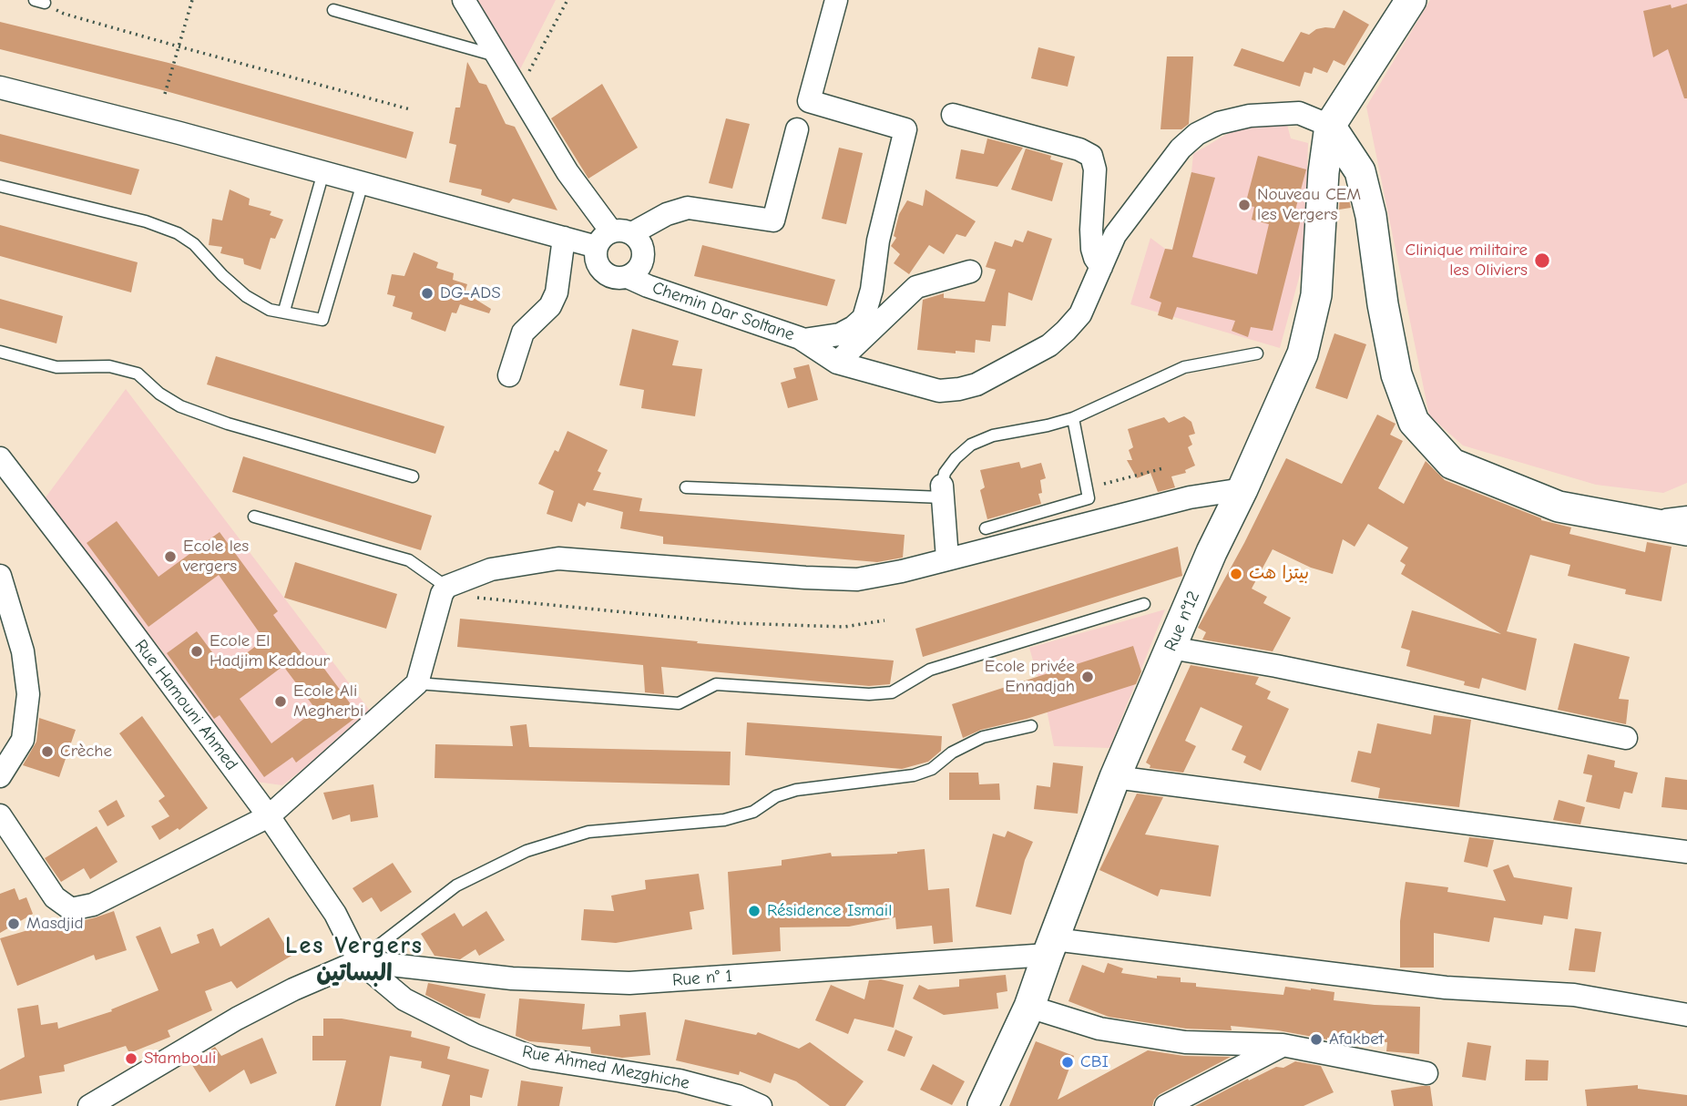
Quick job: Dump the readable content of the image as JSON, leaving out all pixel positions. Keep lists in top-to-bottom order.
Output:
{
  "streets": {
    "main road": ["Rue n°12"],
    "street": [
      "Chemin Dar Soltane",
      "Rue Hamouni Ahmed",
      "Rue n° 1",
      "Rue Ahmed Mezghiche"
    ]
  },
  "crossings": [
    ["Chemin Dar Soltane", "Rue n°12"],
    ["Rue n°12", "Rue n° 1"],
    ["Rue Hamouni Ahmed", "Rue n° 1"],
    ["Rue Hamouni Ahmed", "Rue Ahmed Mezghiche"],
    ["Rue n° 1", "Rue Ahmed Mezghiche"]
  ],
  "districts": ["Les Vergers البساتين"],
  "places": [
    "Nouveau CEM les Vergers",
    "Clinique militaire les Oliviers",
    "DG-ADS",
    "Ecole les vergers",
    "بيتزا هت",
    "Ecole El Hadjim Keddour",
    "Ecole privée Ennadjah",
    "Ecole Ali Megherbi",
    "Crèche",
    "Résidence Ismail",
    "Masdjid",
    "Afakbet",
    "Stambouli",
    "CBI"
  ]
}
